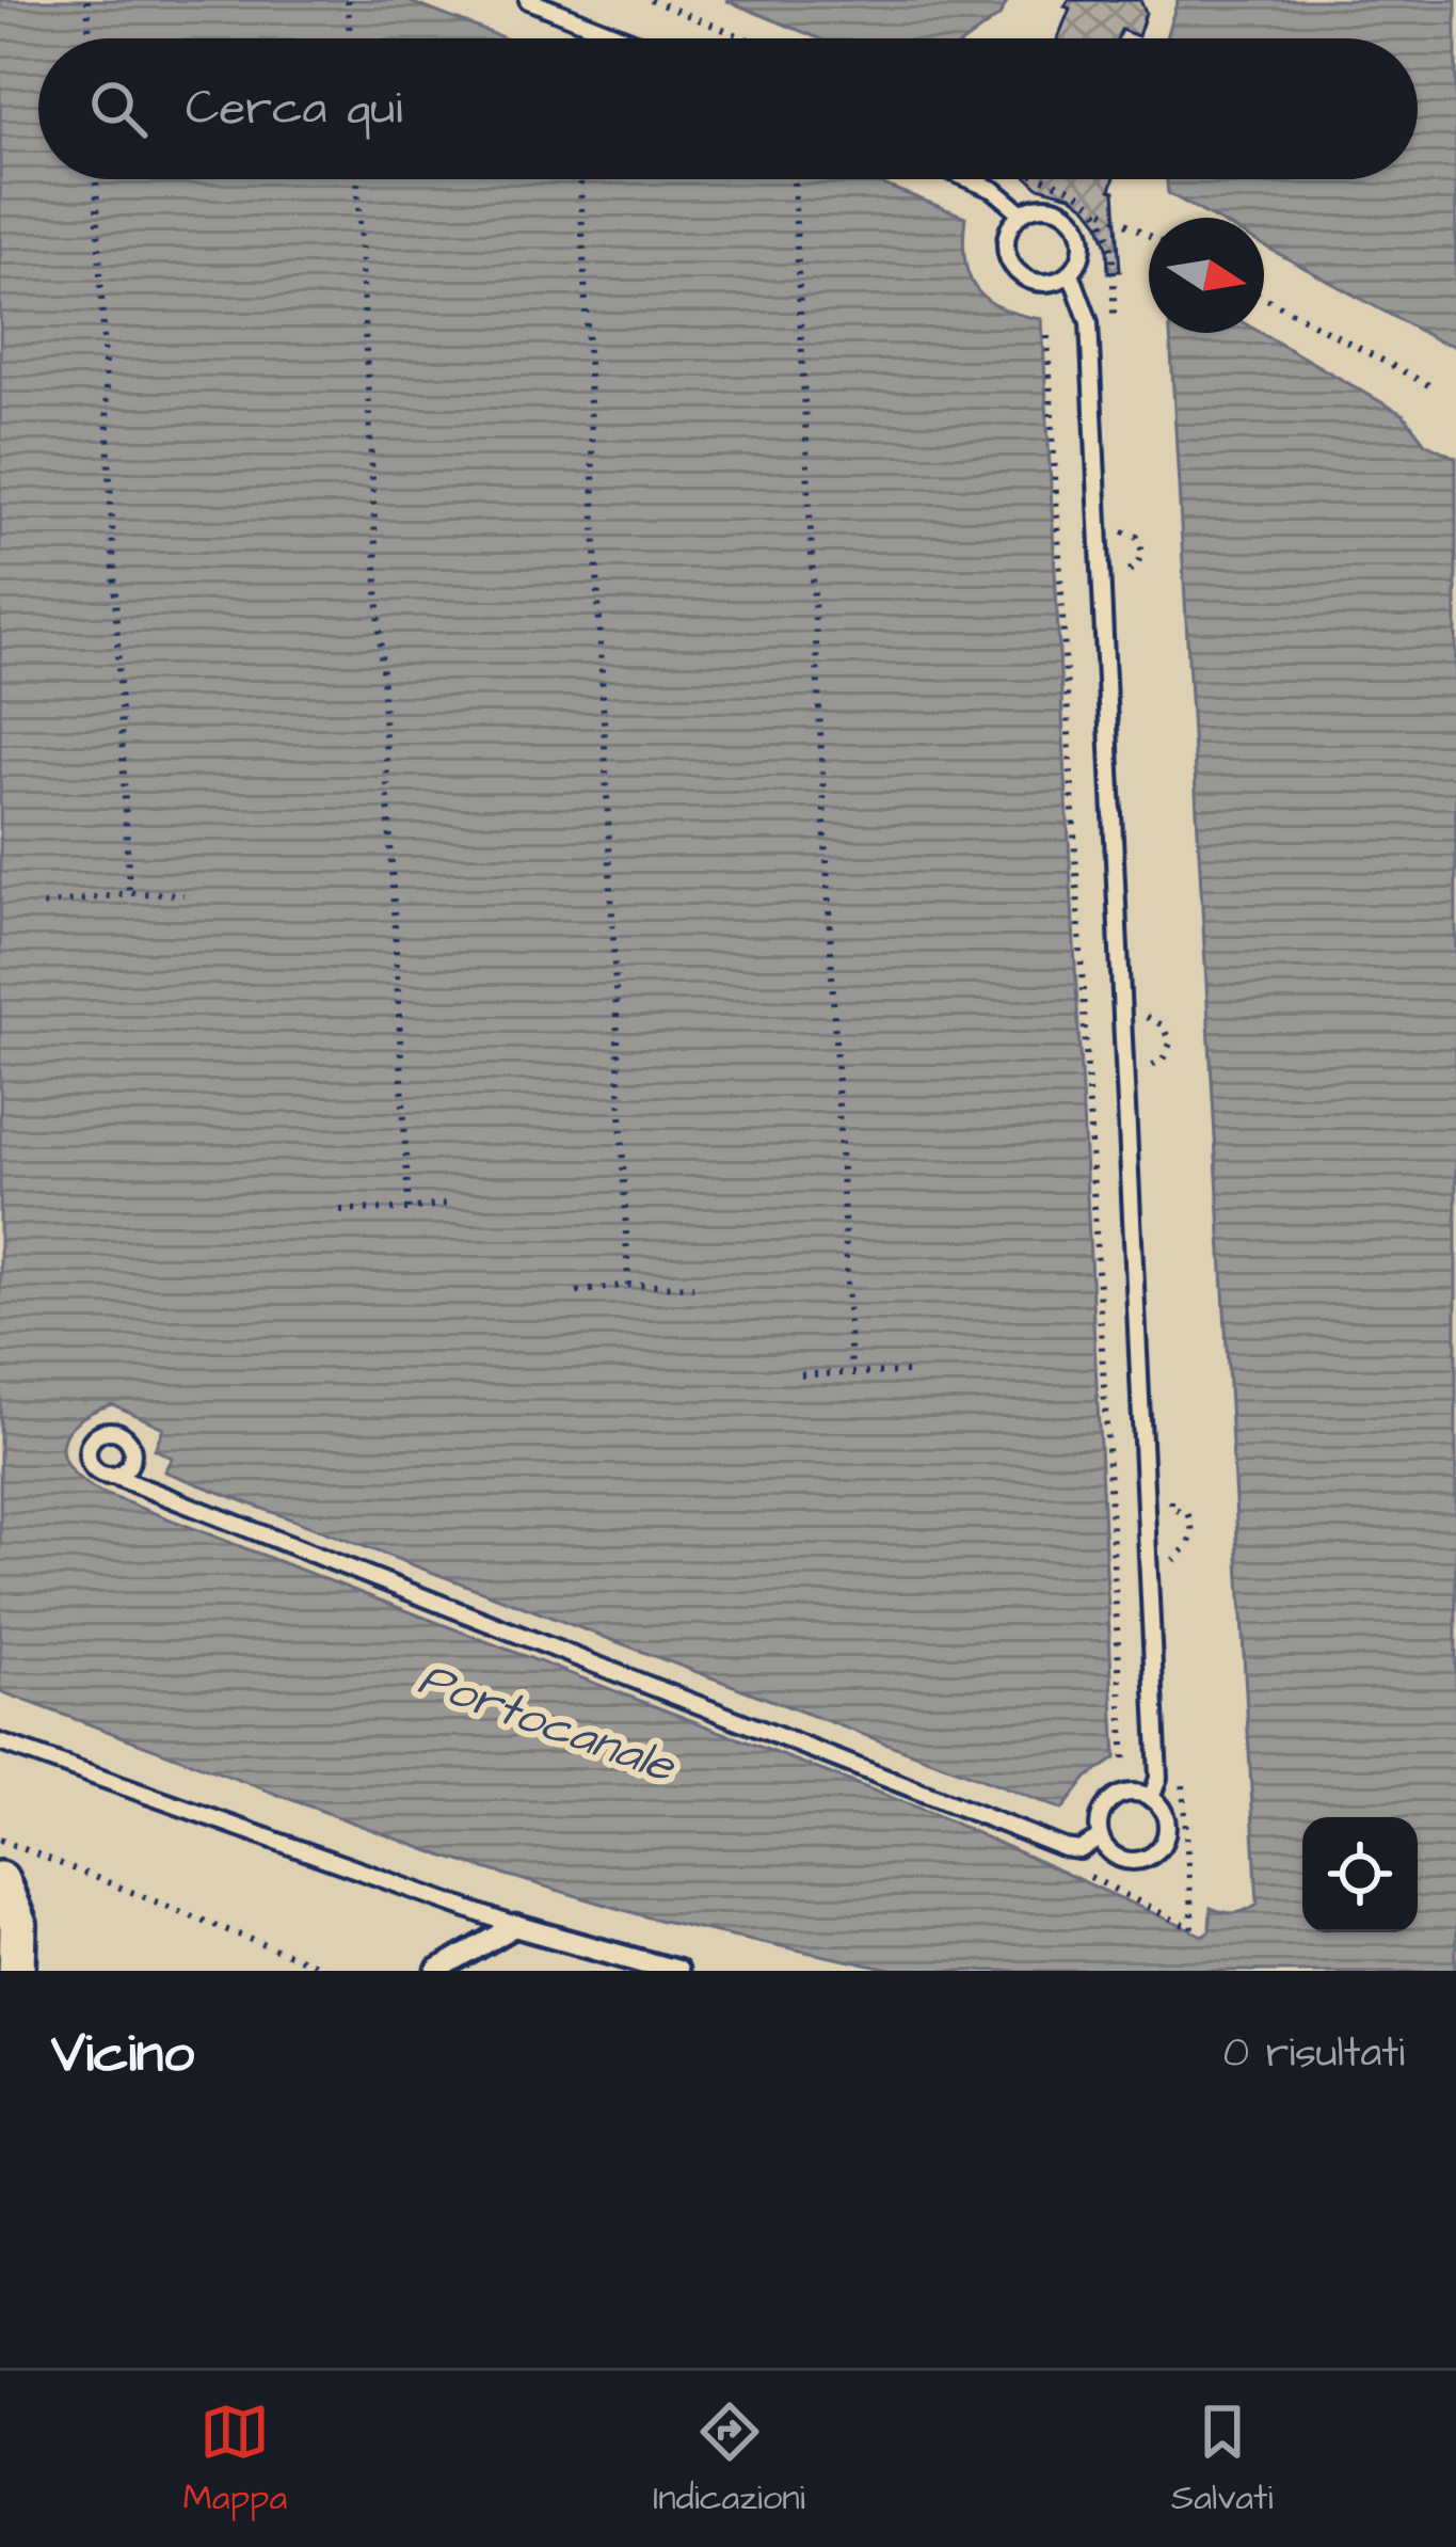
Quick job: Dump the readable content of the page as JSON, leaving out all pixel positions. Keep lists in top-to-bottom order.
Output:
{
  "water": ["Portocanale"],
  "north": "right",
  "page": {
    "search": "Cerca qui",
    "heading": ["Vicino", "0 risultati"],
    "nav": ["Mappa", "Indicazioni", "Salvati"]
  }
}
